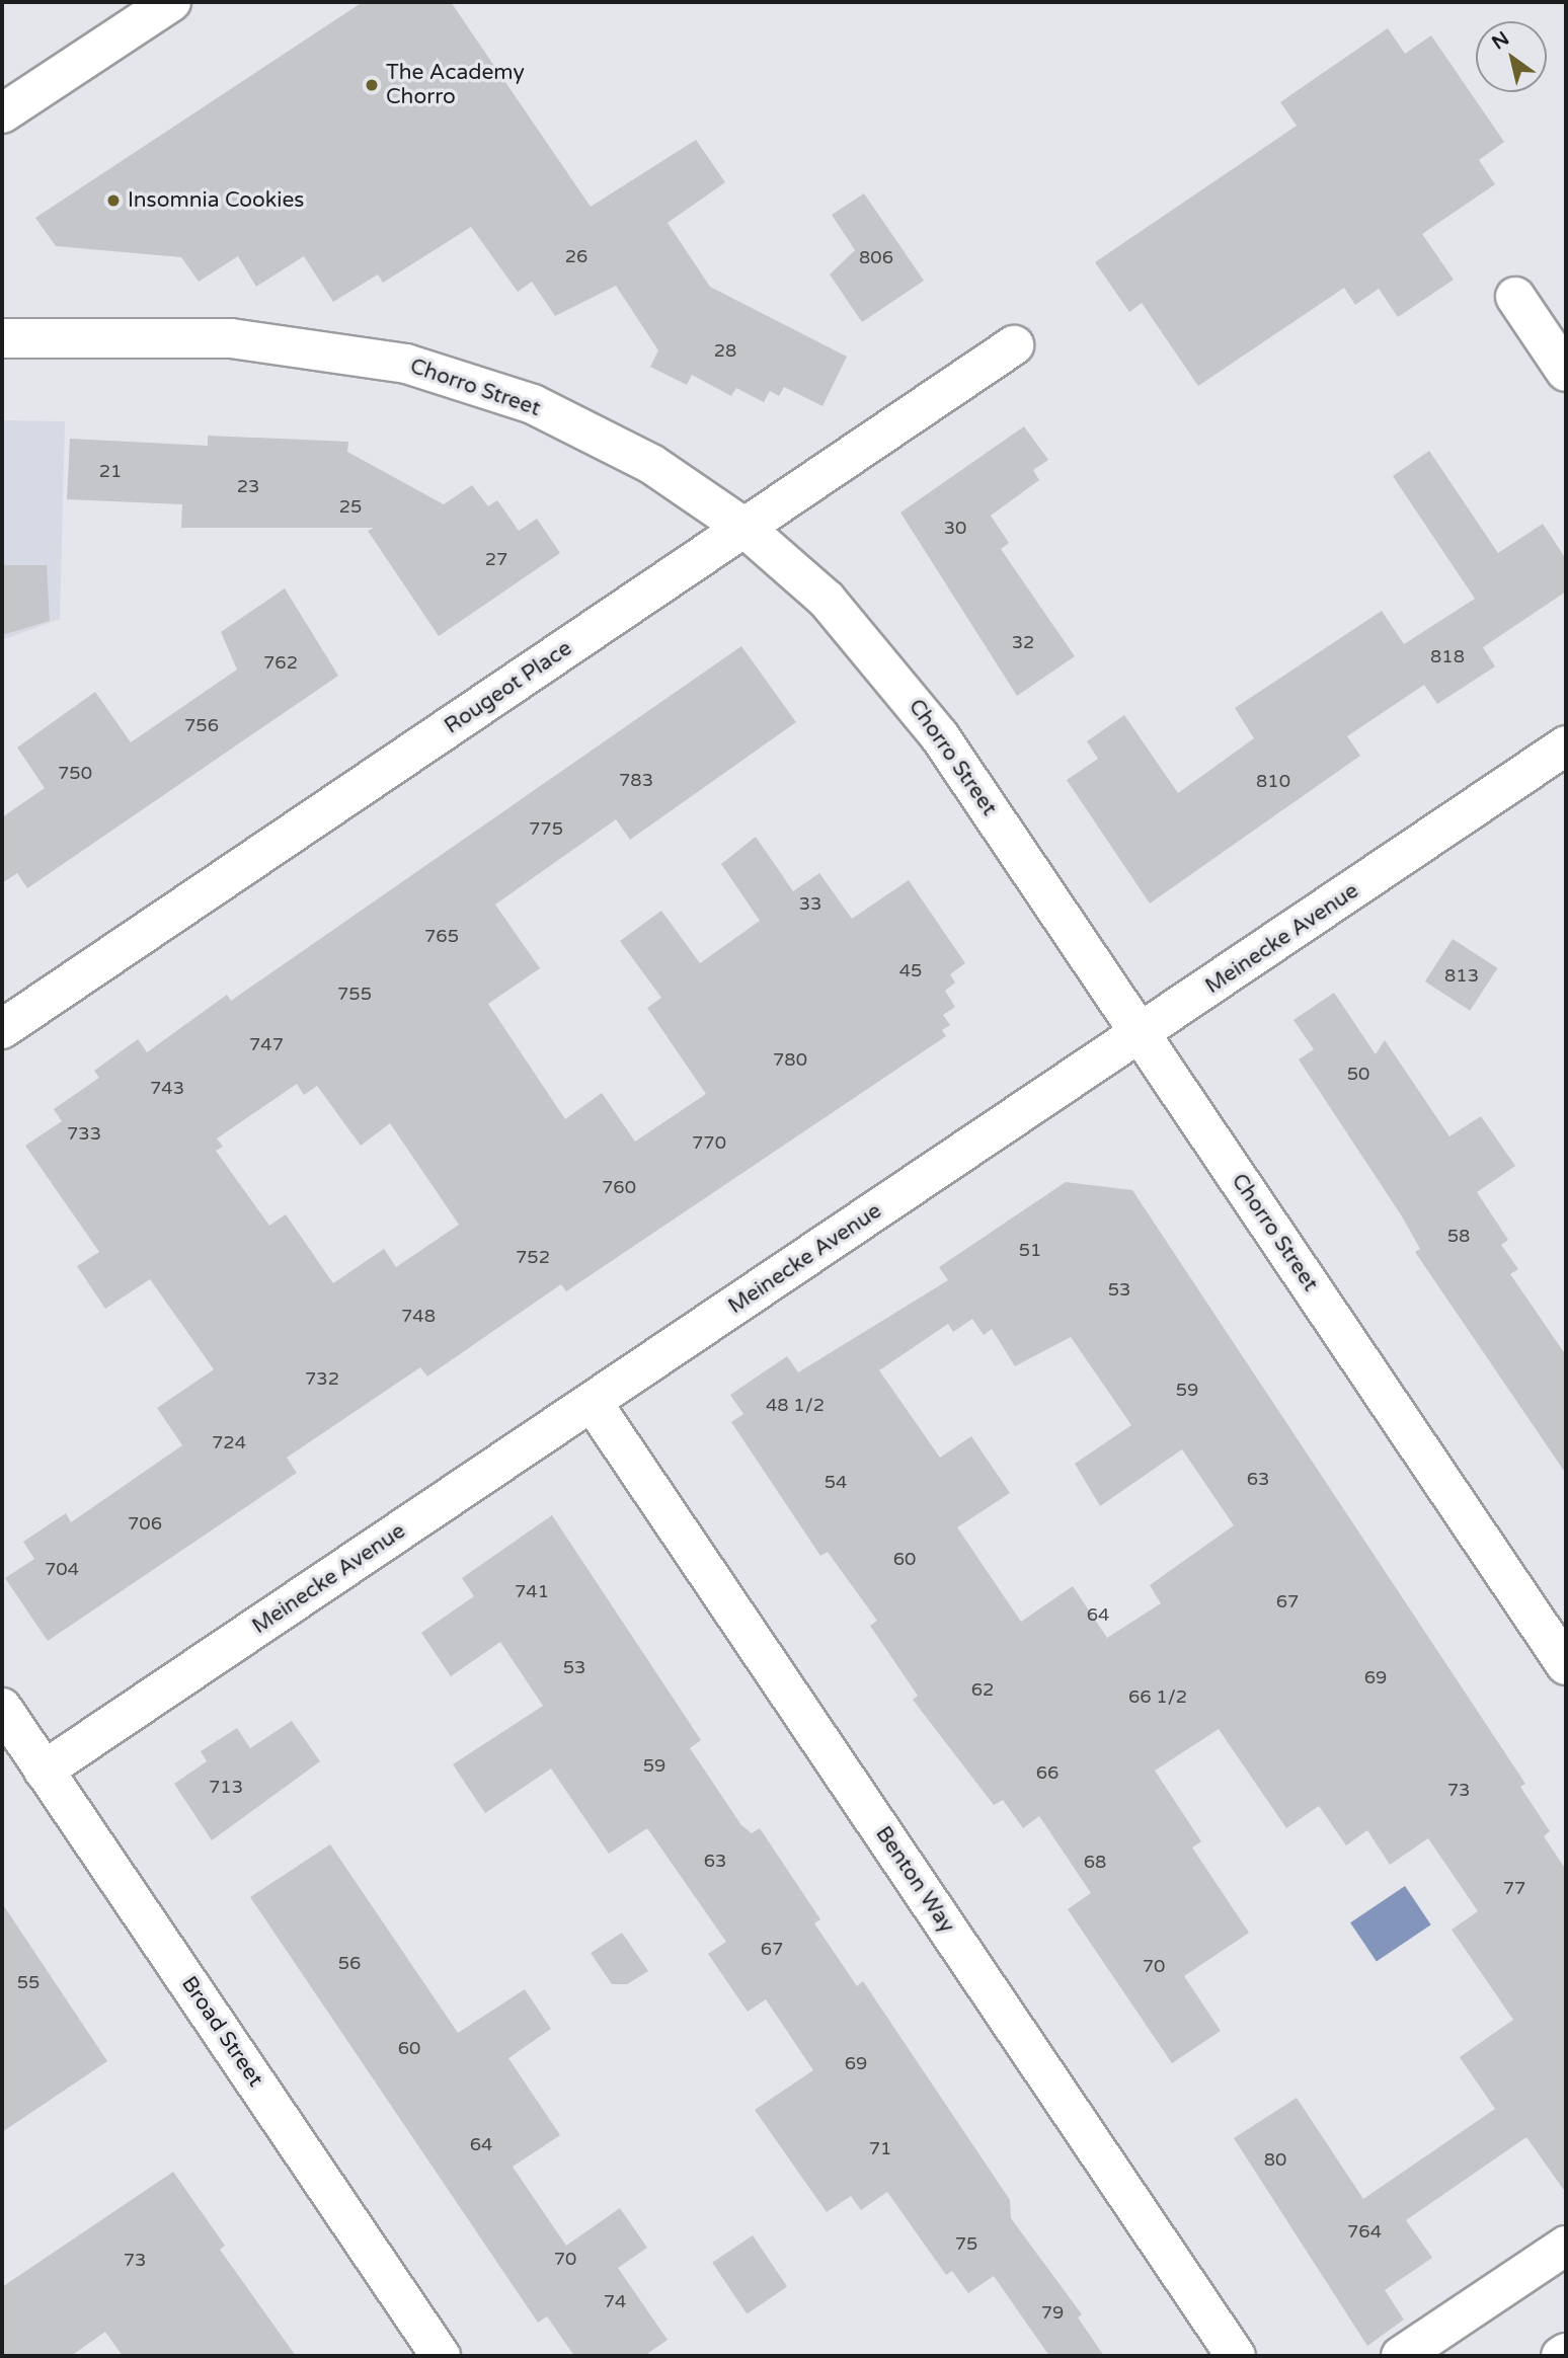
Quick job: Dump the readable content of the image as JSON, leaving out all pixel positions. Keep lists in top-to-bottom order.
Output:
{
  "streets": {
    "street": [
      "Chorro Street",
      "Rougeot Place",
      "Meinecke Avenue",
      "Benton Way",
      "Broad Street"
    ]
  },
  "crossings": [
    ["Chorro Street", "Rougeot Place"],
    ["Chorro Street", "Meinecke Avenue"],
    ["Meinecke Avenue", "Benton Way"],
    ["Meinecke Avenue", "Broad Street"]
  ],
  "places": ["The Academy Chorro", "Insomnia Cookies"],
  "house_numbers": [
    "26",
    "806",
    "28",
    "21",
    "23",
    "25",
    "30",
    "27",
    "32",
    "818",
    "762",
    "756",
    "750",
    "783",
    "810",
    "775",
    "33",
    "765",
    "45",
    "813",
    "755",
    "747",
    "780",
    "50",
    "743",
    "733",
    "770",
    "760",
    "58",
    "51",
    "752",
    "53",
    "748",
    "732",
    "59",
    "48 1/2",
    "724",
    "63",
    "54",
    "706",
    "60",
    "704",
    "741",
    "67",
    "64",
    "53",
    "69",
    "62",
    "66 1/2",
    "59",
    "66",
    "713",
    "73",
    "63",
    "68",
    "77",
    "67",
    "56",
    "70",
    "55",
    "60",
    "69",
    "64",
    "71",
    "80",
    "764",
    "75",
    "70",
    "73",
    "74",
    "79"
  ],
  "north": "top left"
}
